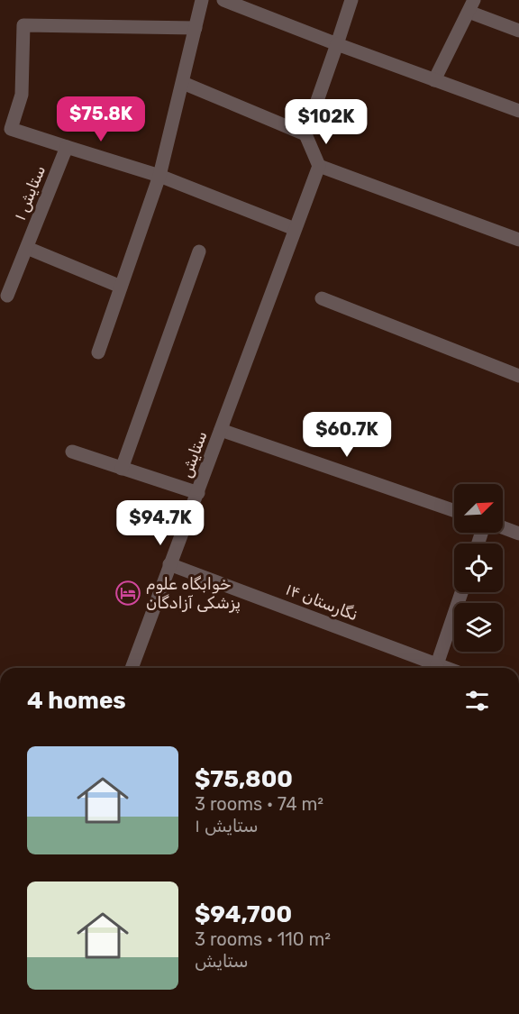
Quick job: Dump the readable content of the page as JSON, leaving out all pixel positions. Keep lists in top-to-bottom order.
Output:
{
  "streets": {
    "street": ["ستایش ۱", "ستایش", "نگارستان ۱۴"]
  },
  "crossings": [
    ["ستایش", "نگارستان ۱۴"]
  ],
  "places": {
    "hotel": ["خوابگاه علوم پزشکی آزادگان"]
  },
  "north": "top right",
  "page": {
    "price": [
      "$75.8K",
      "$102K",
      "$60.7K",
      "$94.7K"
    ],
    "heading": "4 homes",
    "list": [
      {
        "name": "$75,800",
        "note": "3 rooms · 74 m² · ستایش ۱"
      },
      {
        "name": "$94,700",
        "note": "3 rooms · 110 m² · ستایش"
      }
    ]
  }
}
